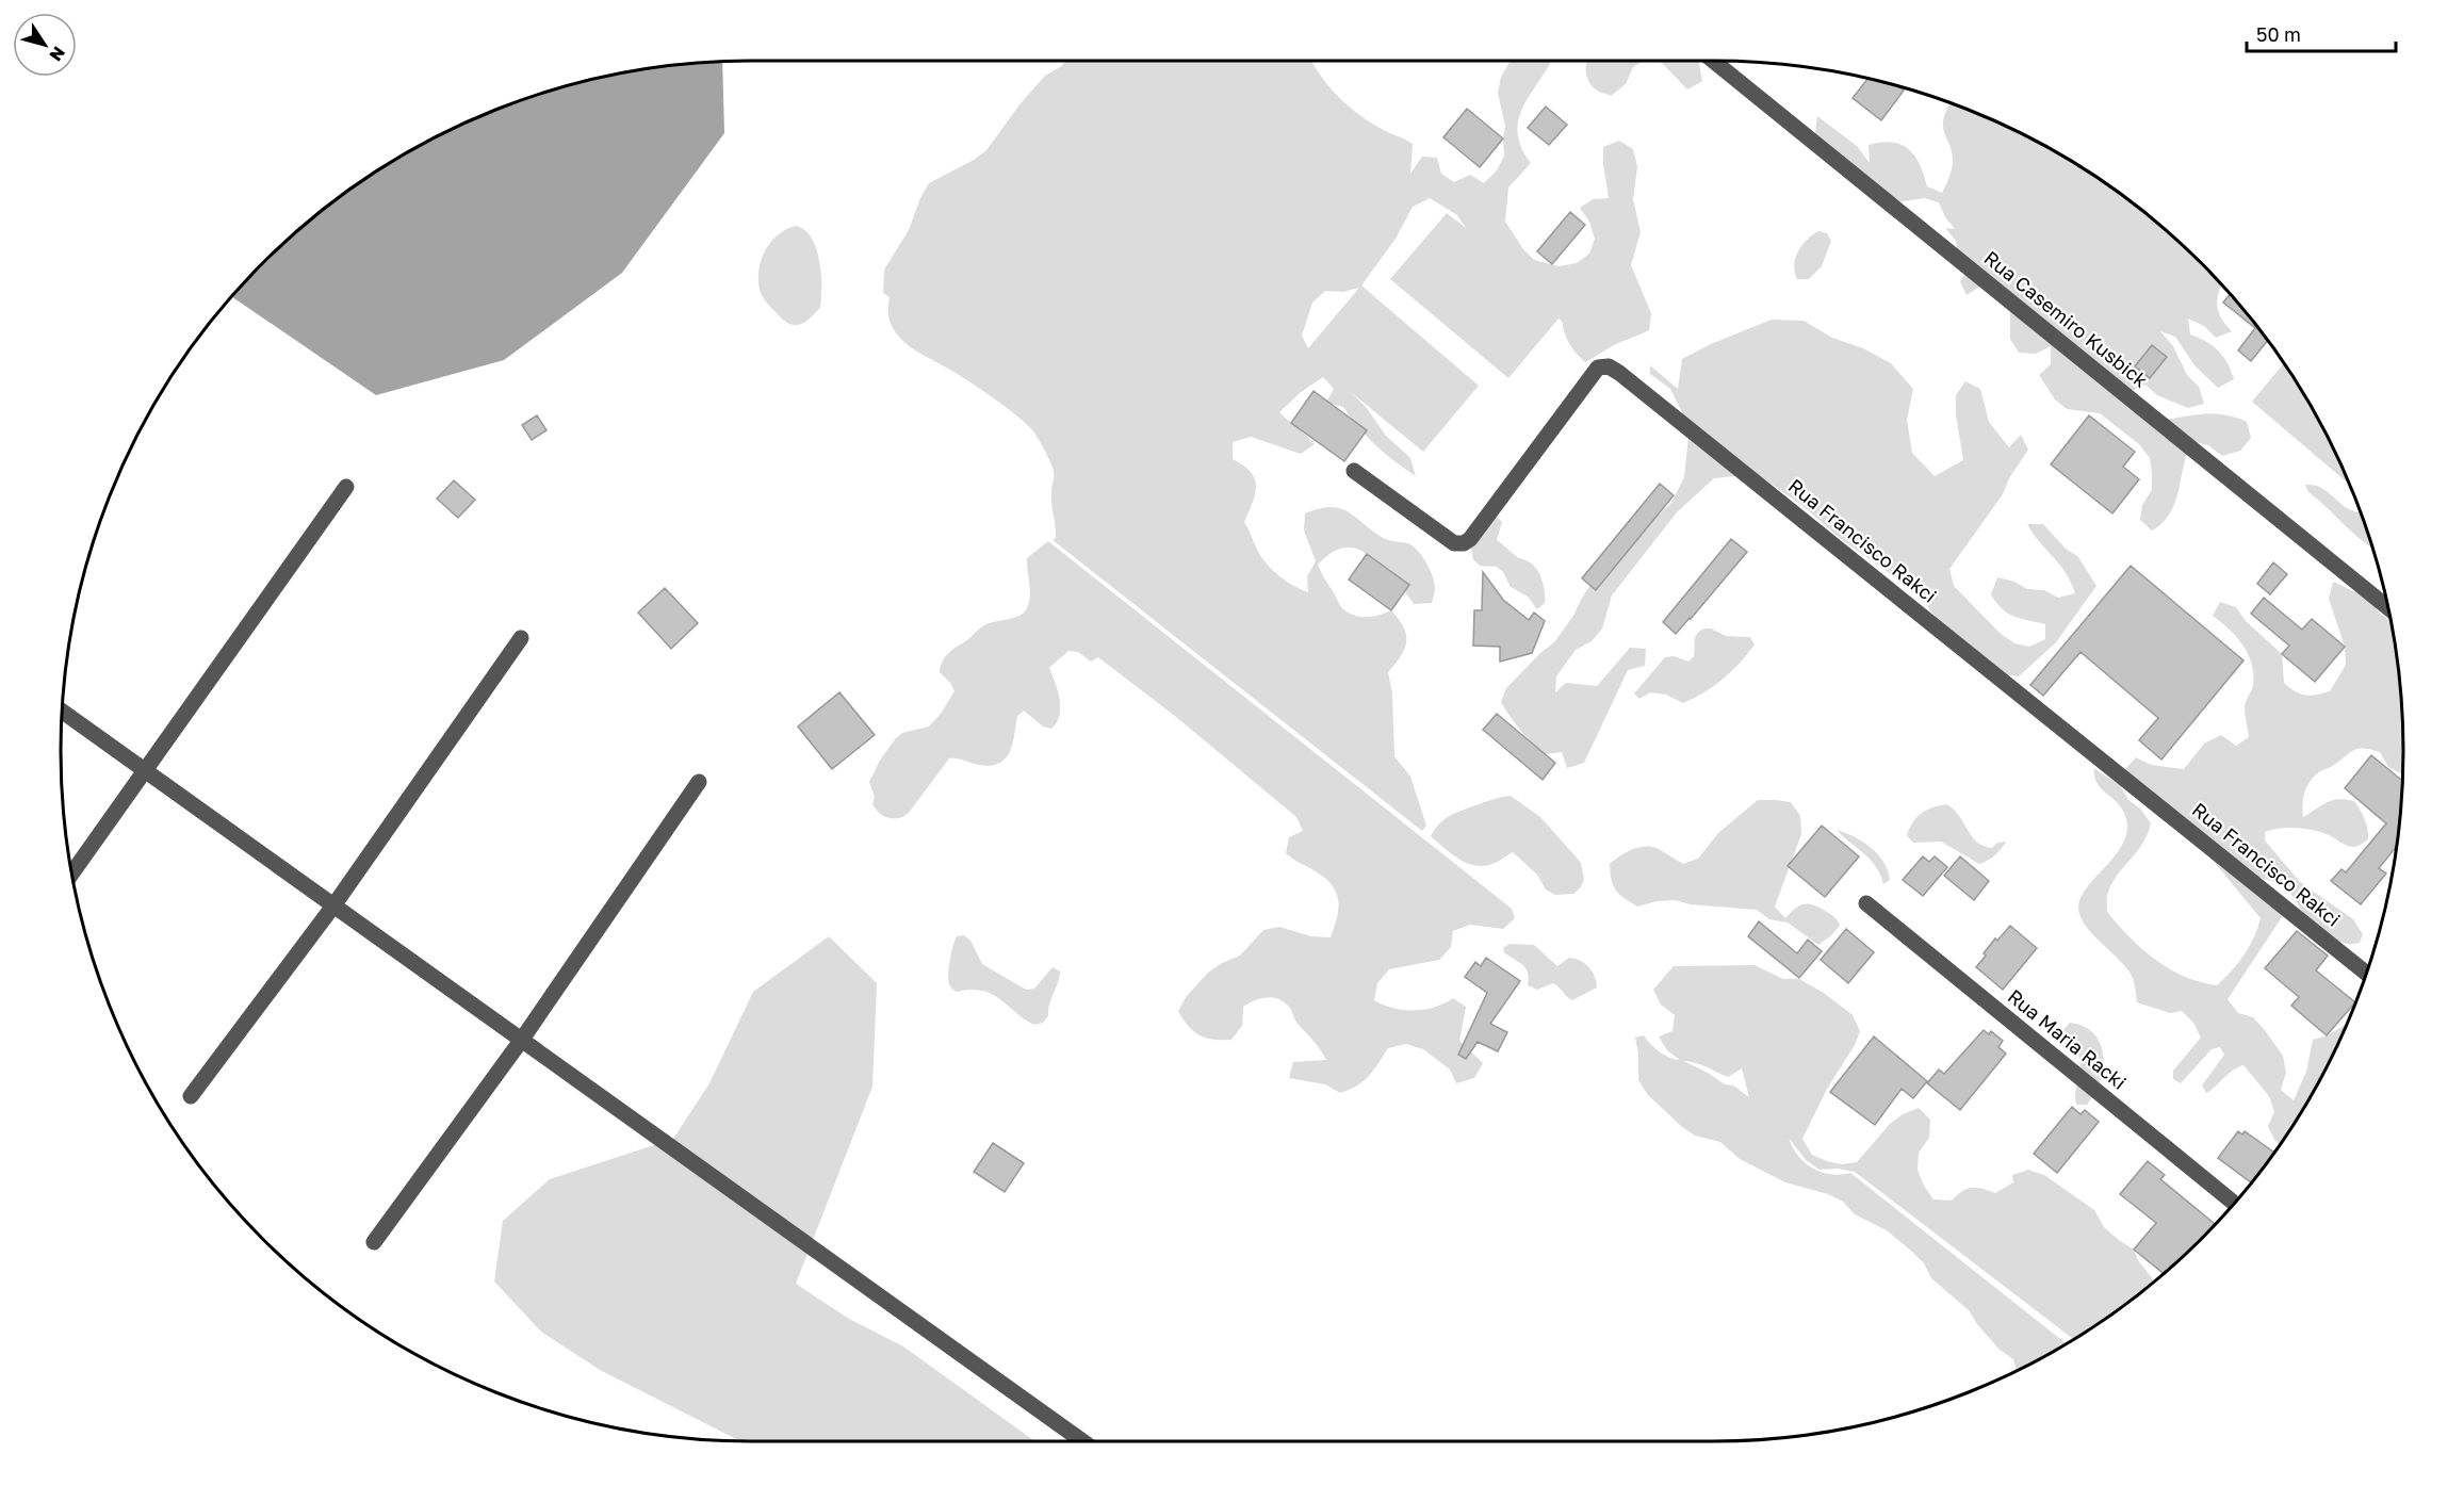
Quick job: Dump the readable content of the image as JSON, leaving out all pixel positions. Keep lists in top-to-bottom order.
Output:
{
  "streets": {
    "street": ["Rua Casemiro Kusbick", "Rua Francisco Rakci", "Rua Maria Racki"]
  },
  "scale_bar": "50 m",
  "north": "bottom right"
}
